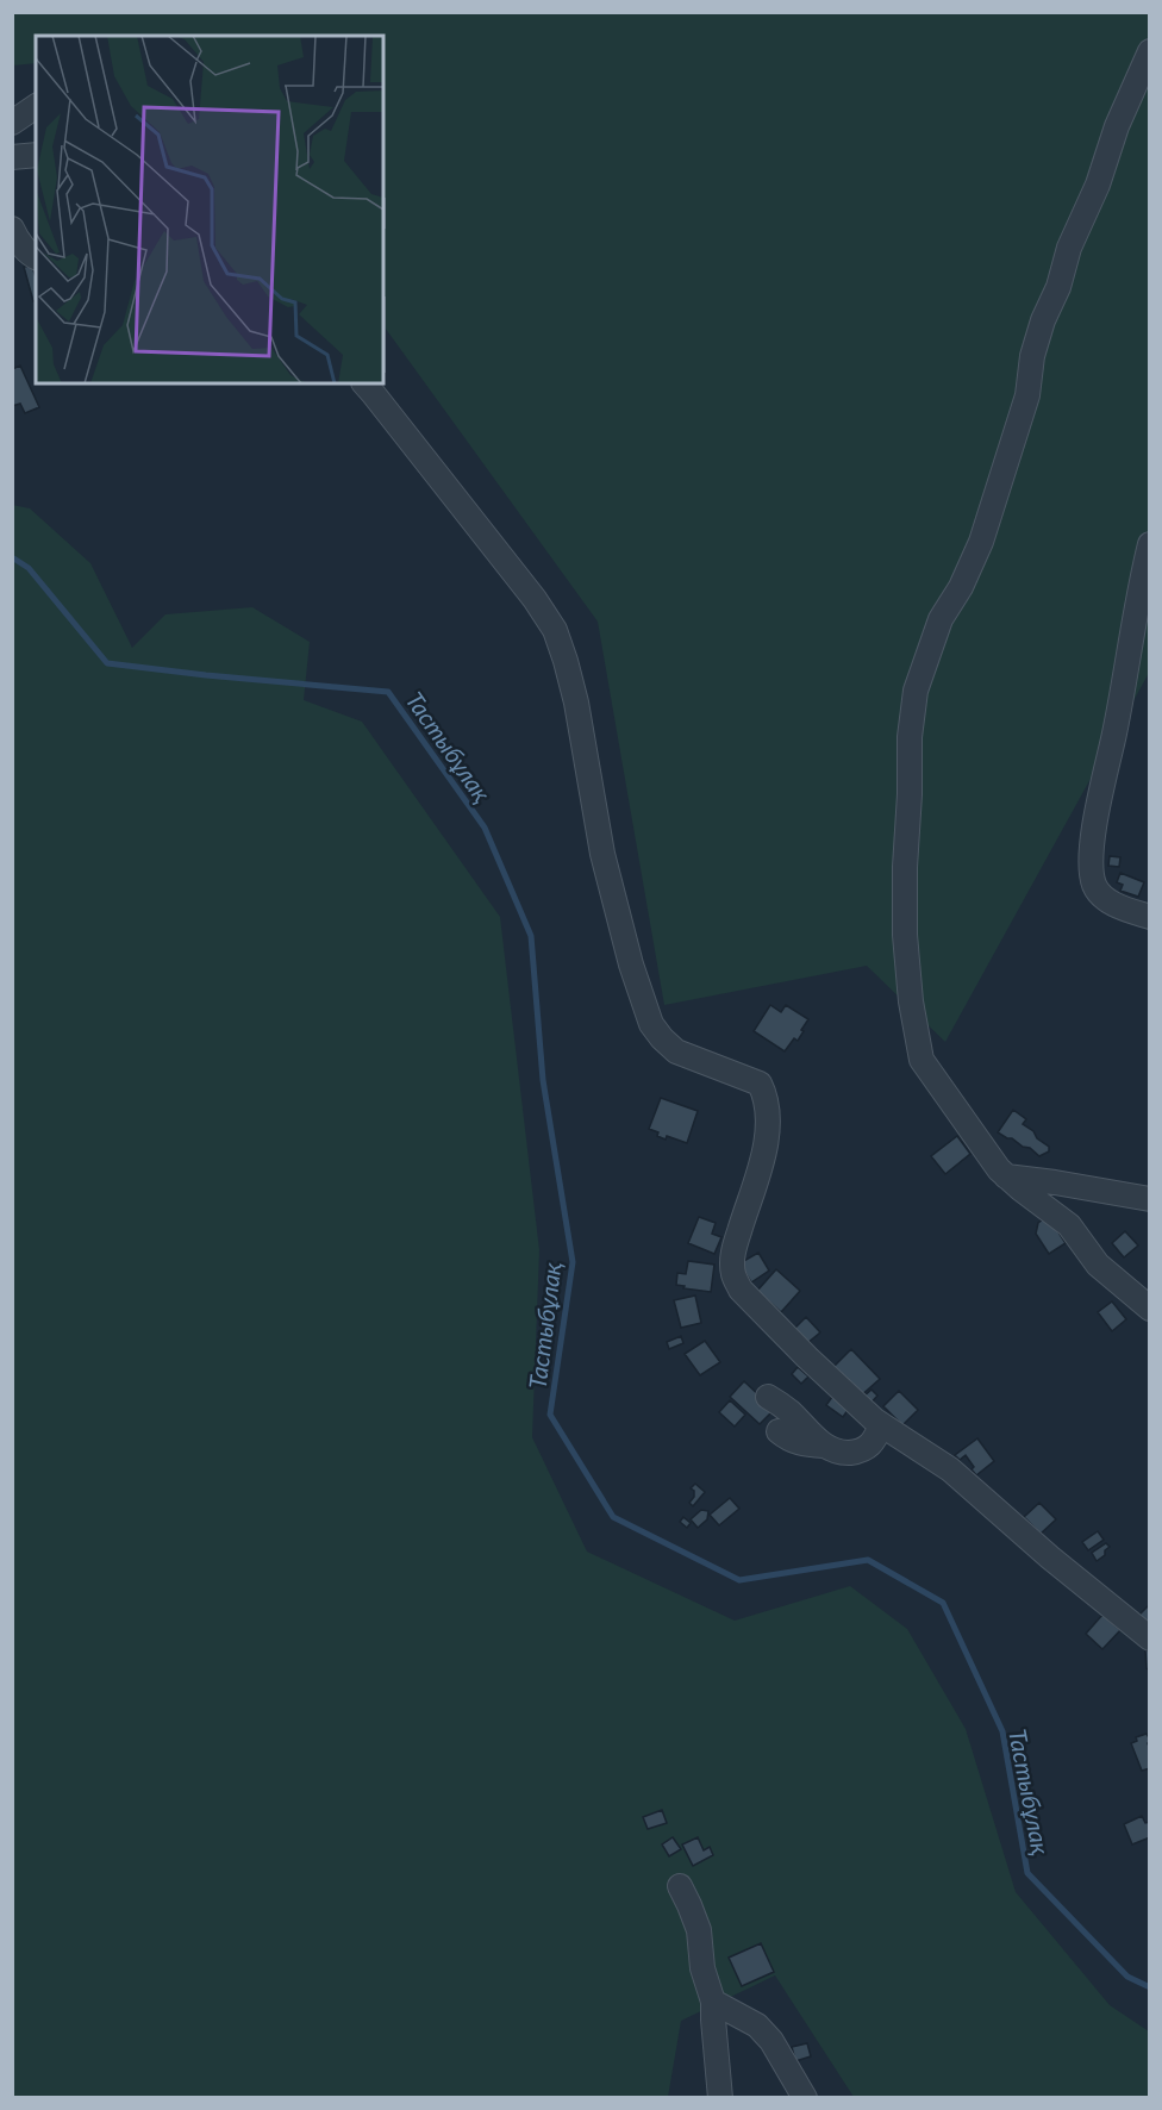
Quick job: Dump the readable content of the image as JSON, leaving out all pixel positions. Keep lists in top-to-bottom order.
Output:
{
  "water": ["Тастыбұлақ"]
}
